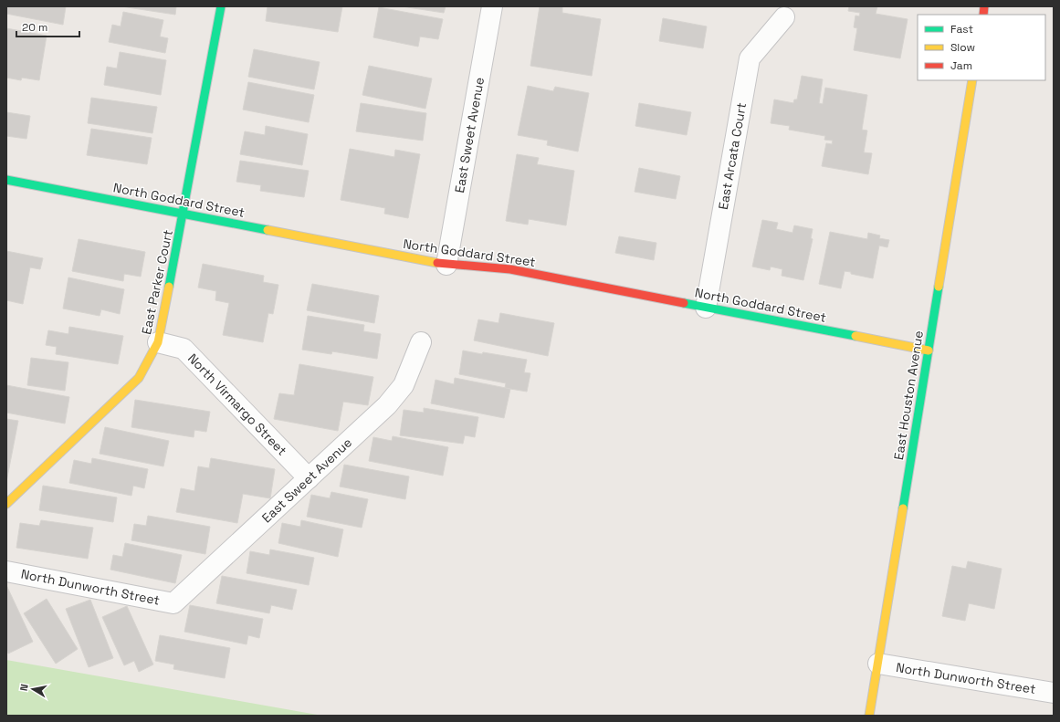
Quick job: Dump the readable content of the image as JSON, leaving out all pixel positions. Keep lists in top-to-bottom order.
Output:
{
  "streets": {
    "street": [
      "East Sweet Avenue",
      "East Arcata Court",
      "North Goddard Street",
      "East Parker Court",
      "East Houston Avenue",
      "North Virmargo Street",
      "North Dunworth Street"
    ]
  },
  "crossings": [
    ["East Sweet Avenue", "North Goddard Street"],
    ["East Sweet Avenue", "North Virmargo Street"],
    ["East Sweet Avenue", "North Dunworth Street"],
    ["East Arcata Court", "North Goddard Street"],
    ["North Goddard Street", "East Parker Court"],
    ["North Goddard Street", "East Houston Avenue"],
    ["East Parker Court", "North Virmargo Street"],
    ["East Houston Avenue", "North Dunworth Street"]
  ],
  "legend": ["Fast", "Slow", "Jam"],
  "scale_bar": "20 m",
  "north": "left"
}
